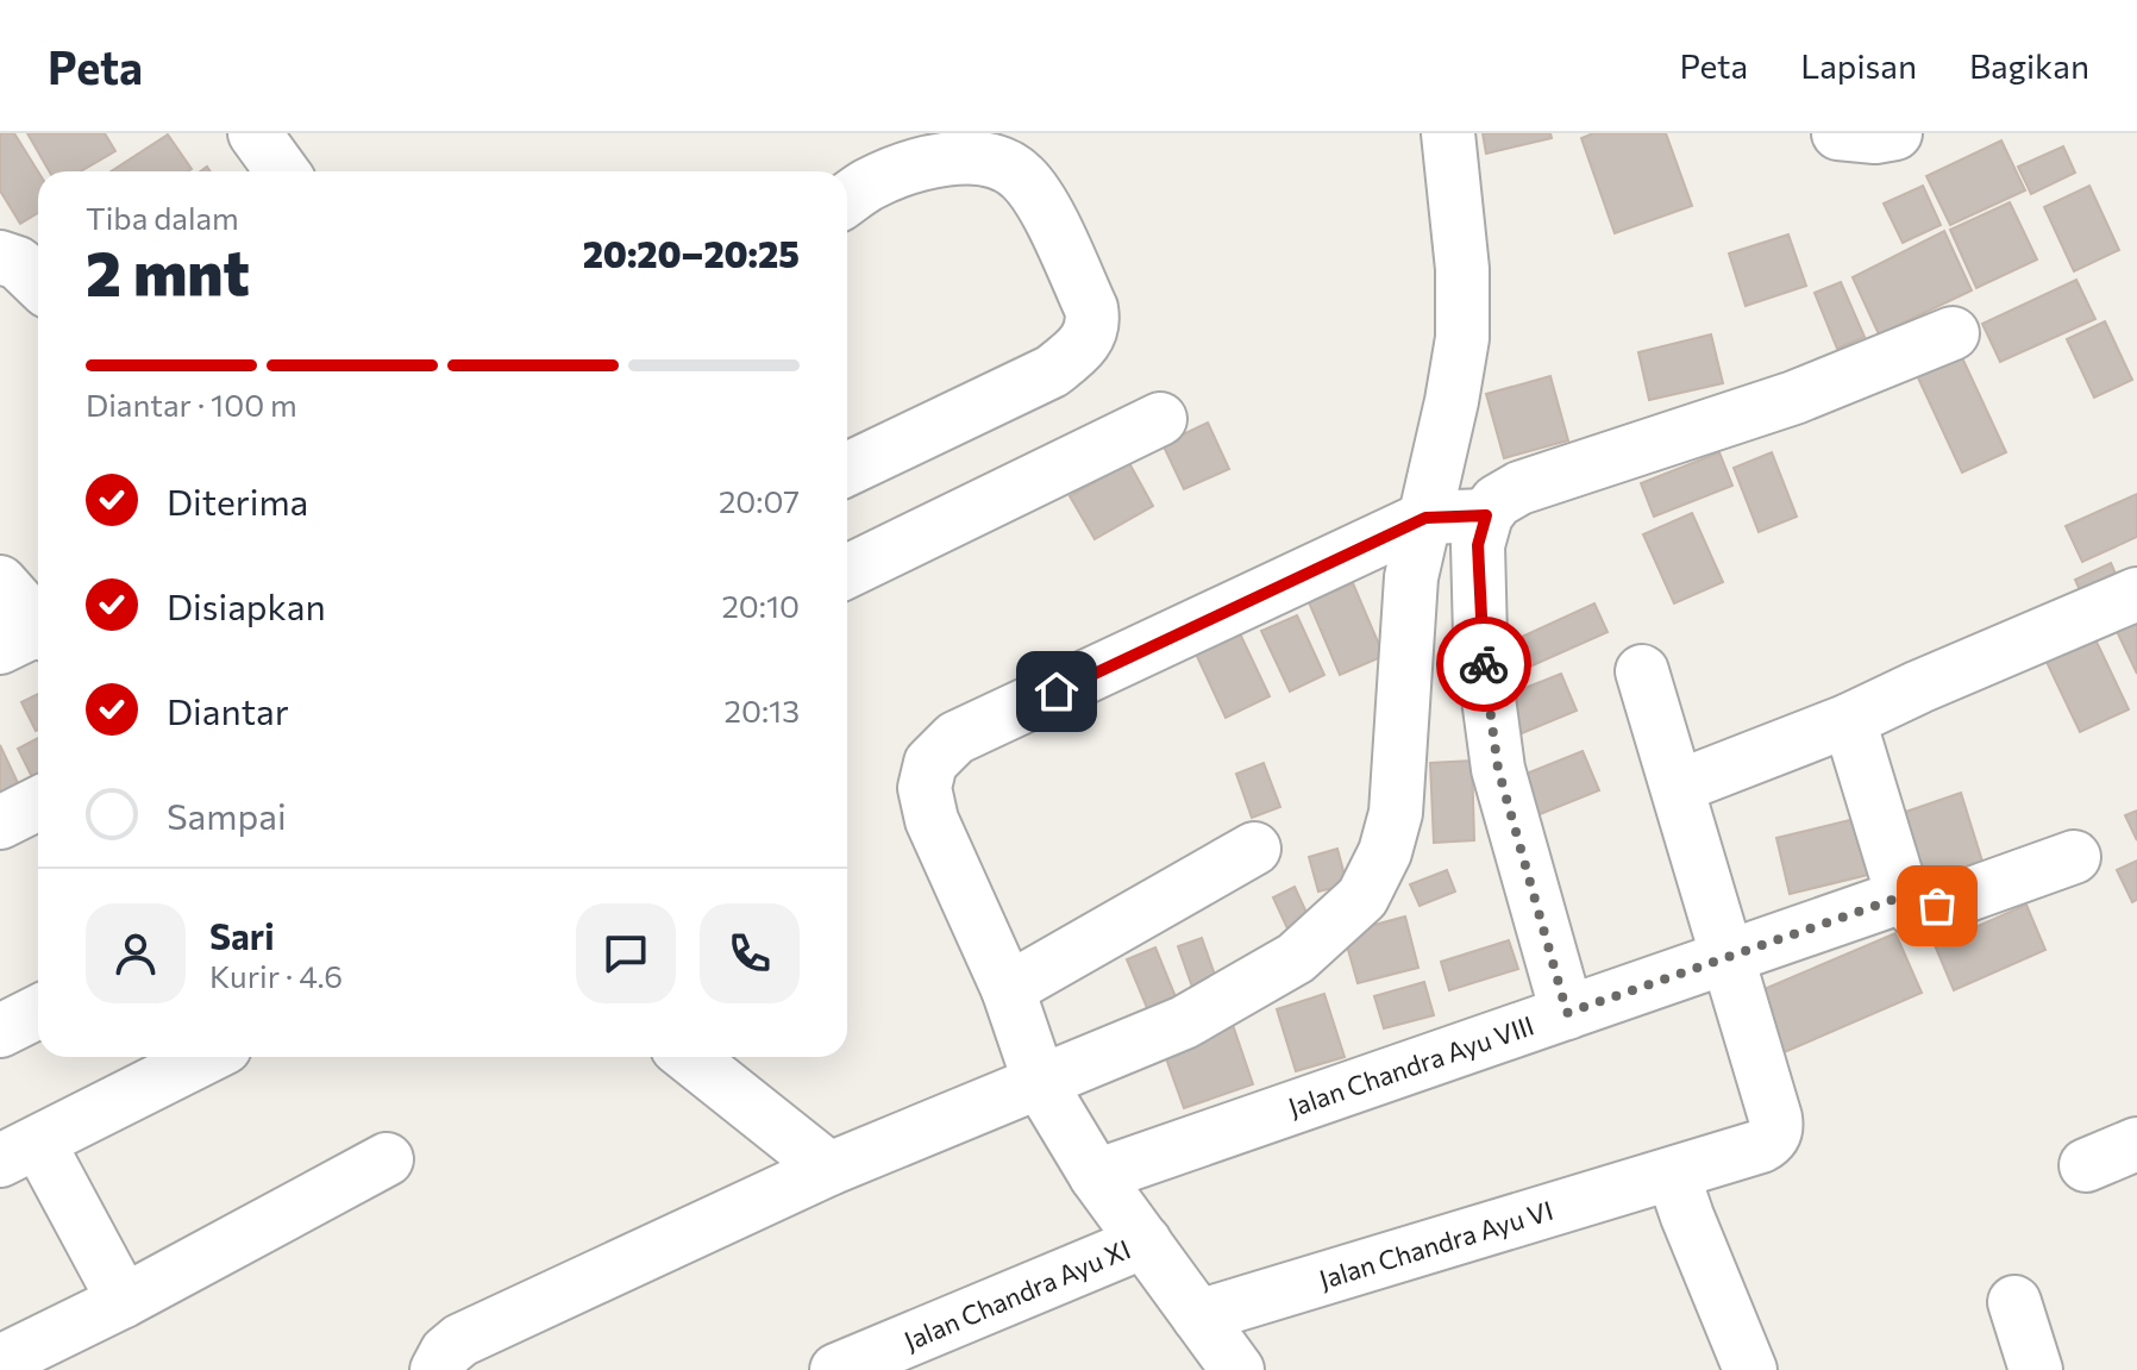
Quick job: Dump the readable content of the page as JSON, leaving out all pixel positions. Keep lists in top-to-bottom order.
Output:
{
  "streets": {
    "street": ["Jalan Chandra Ayu VIII", "Jalan Chandra Ayu VI", "Jalan Chandra Ayu XI"]
  },
  "crossings": [
    ["Jalan Chandra Ayu VIII", "Jalan Chandra Ayu VI"]
  ],
  "page": {
    "header": "Peta",
    "nav": ["Peta", "Lapisan", "Bagikan"],
    "heading": ["2 mnt", "Tiba dalam", "20:20–20:25"],
    "panel": ["Sari", "Kurir · 4.6"],
    "bar": "Diantar · 100 m",
    "list": [
      ["Diterima", "20:07"],
      ["Disiapkan", "20:10"],
      ["Diantar", "20:13"],
      "Sampai"
    ]
  }
}
